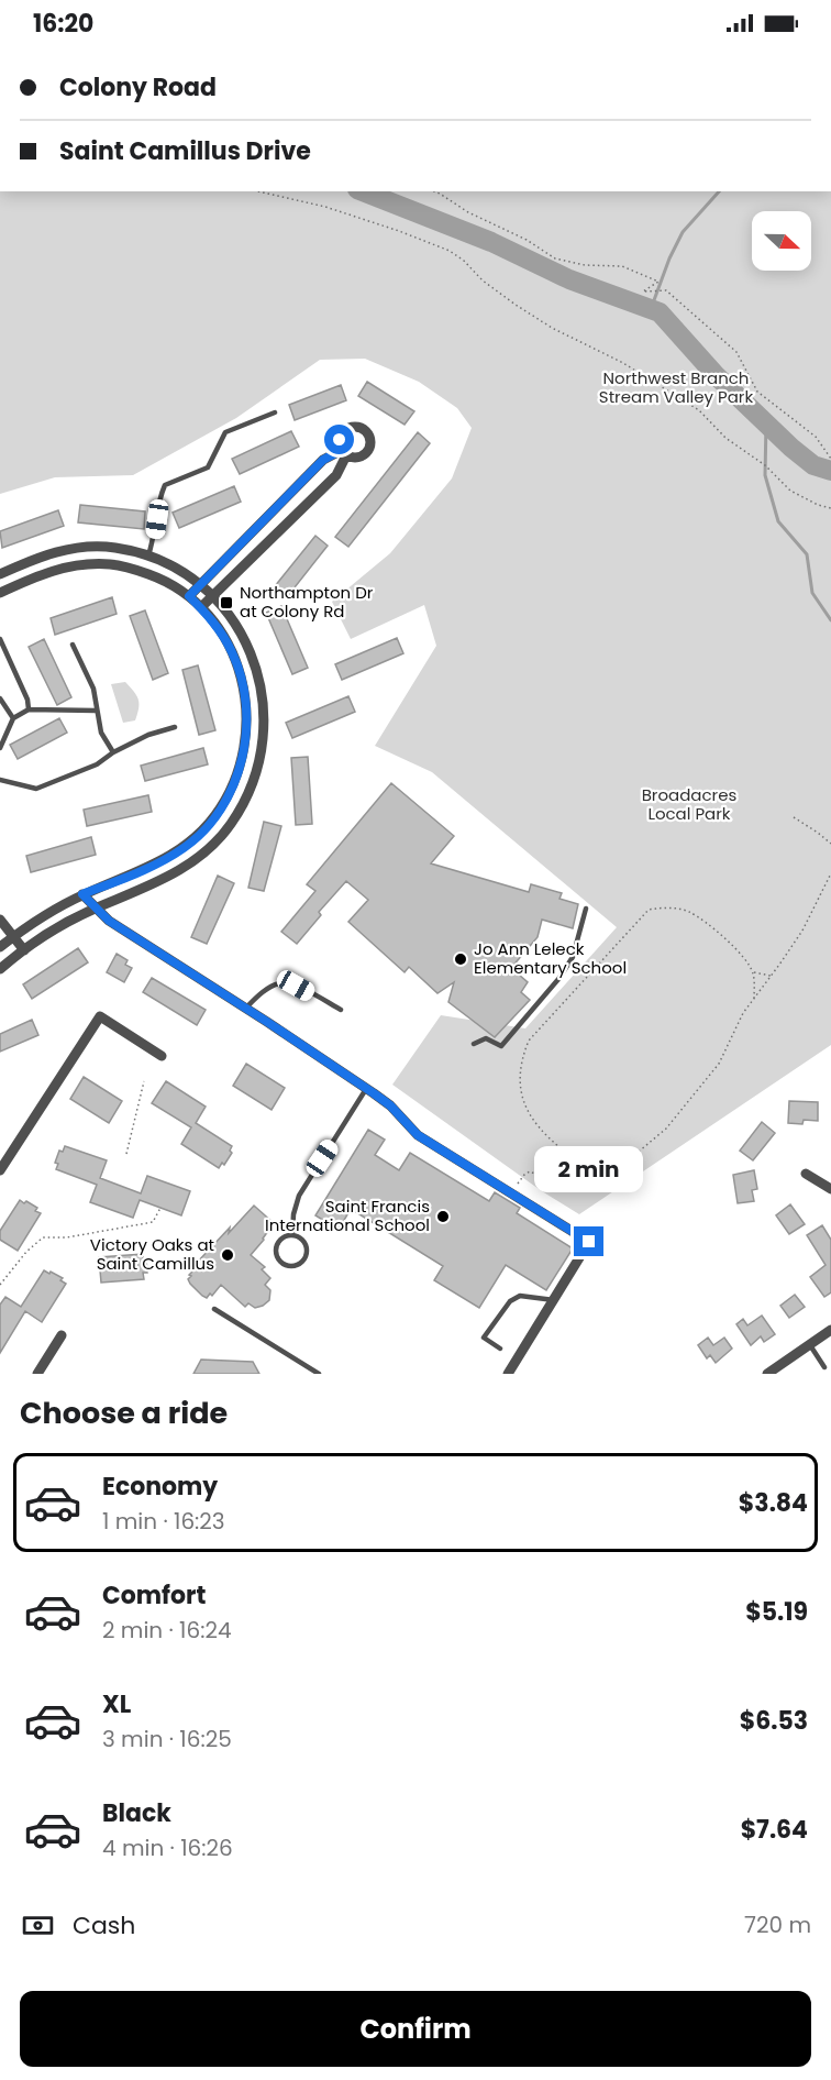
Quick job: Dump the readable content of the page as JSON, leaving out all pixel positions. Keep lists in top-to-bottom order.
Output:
{
  "parks": ["Northwest Branch Stream Valley Park", "Broadacres Local Park"],
  "places": {
    "transit": ["Northampton Dr at Colony Rd"],
    "other": ["Jo Ann Leleck Elementary School", "Saint Francis International School", "Victory Oaks at Saint Camillus"]
  },
  "north": "right",
  "page": {
    "status": "16:20",
    "banner": ["Colony Road", "Saint Camillus Drive"],
    "bubble": "2 min",
    "heading": "Choose a ride",
    "list": [
      {
        "name": "Economy",
        "note": "1 min · 16:23",
        "value": "$3.84"
      },
      {
        "name": "Comfort",
        "note": "2 min · 16:24",
        "value": "$5.19"
      },
      {
        "name": "XL",
        "note": "3 min · 16:25",
        "value": "$6.53"
      },
      {
        "name": "Black",
        "note": "4 min · 16:26",
        "value": "$7.64"
      }
    ],
    "pay": ["Cash", "720 m"],
    "buttons": "Confirm"
  }
}
